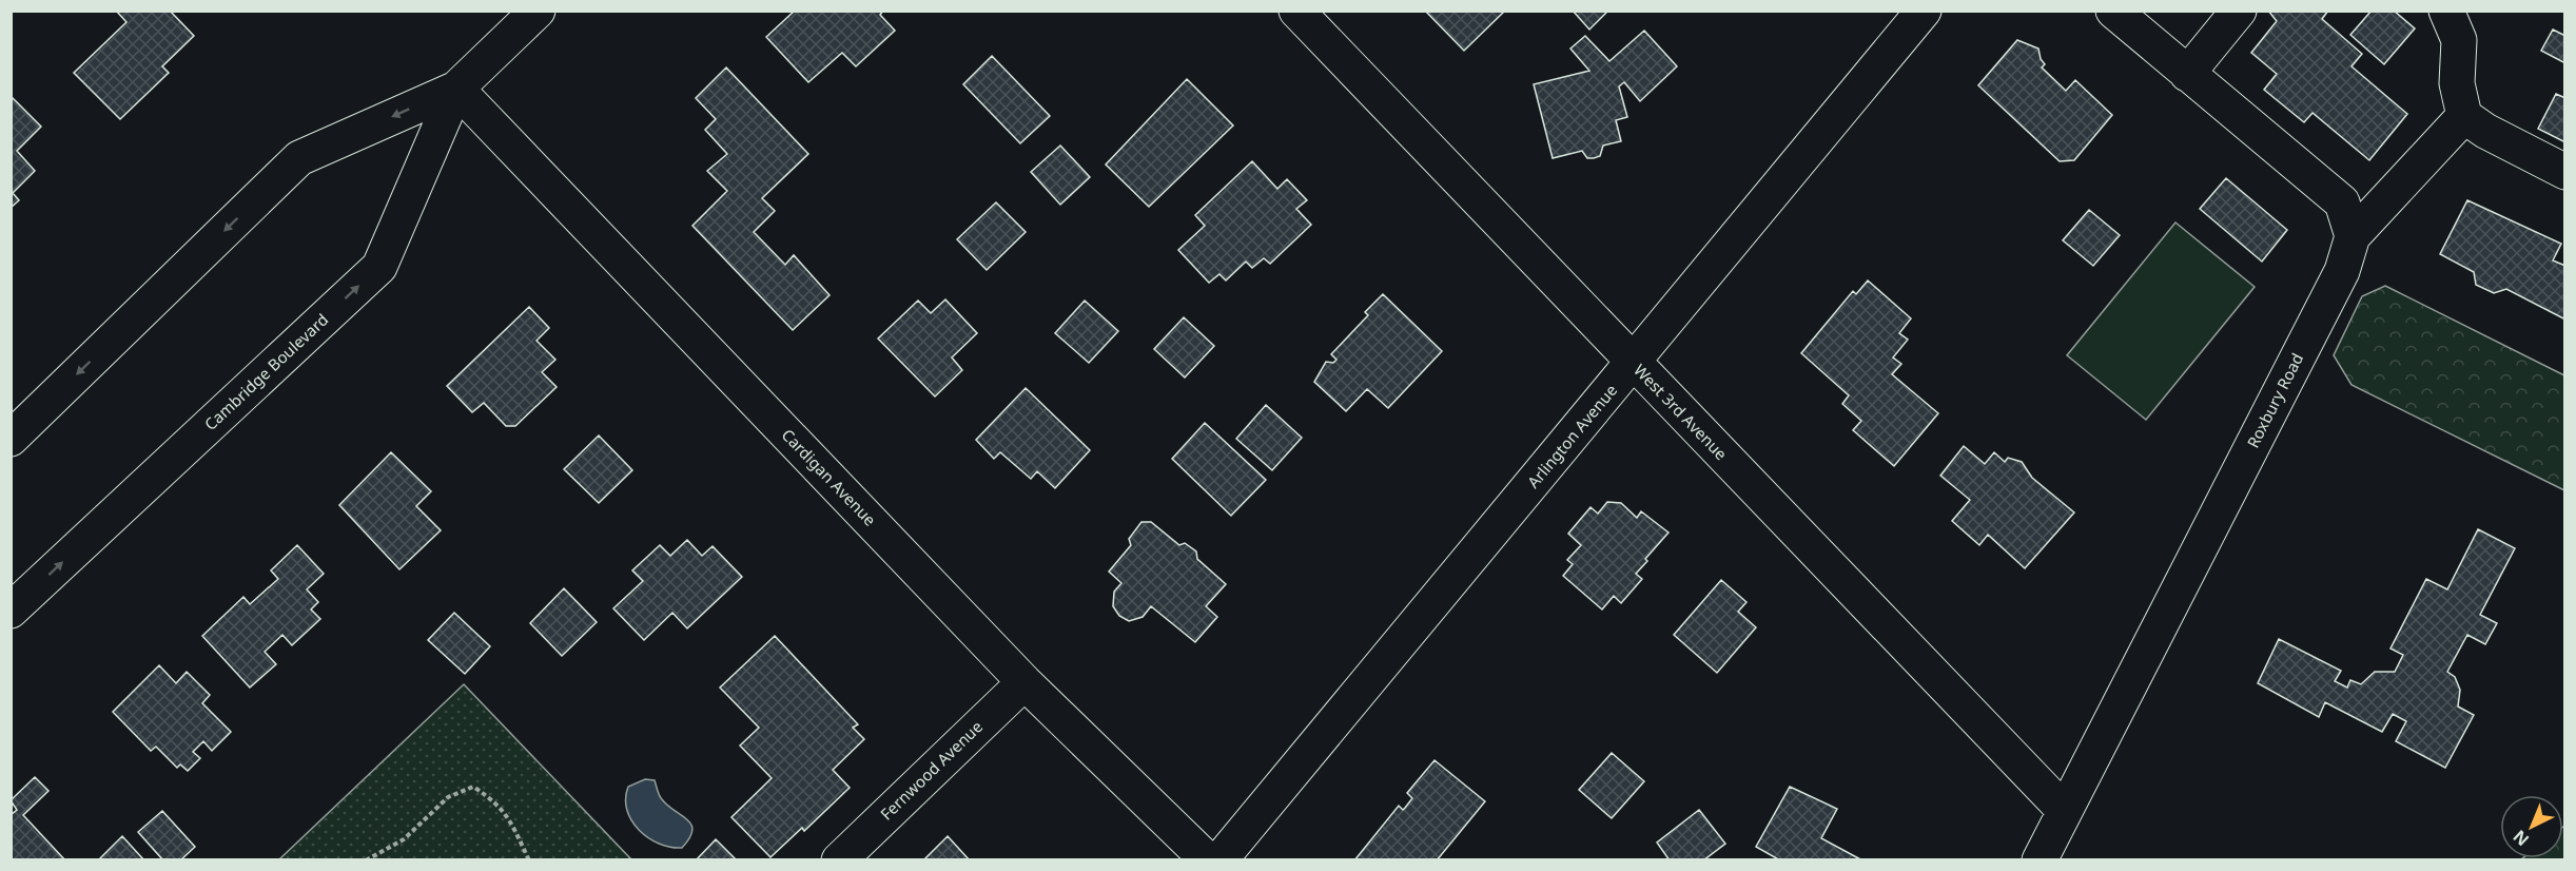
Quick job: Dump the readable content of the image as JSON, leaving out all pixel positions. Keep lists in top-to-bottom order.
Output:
{
  "streets": {
    "street": [
      "Cambridge Boulevard",
      "Roxbury Road",
      "West 3rd Avenue",
      "Arlington Avenue",
      "Cardigan Avenue",
      "Fernwood Avenue"
    ]
  },
  "crossings": [
    ["Cambridge Boulevard", "Cardigan Avenue"],
    ["Roxbury Road", "West 3rd Avenue"],
    ["West 3rd Avenue", "Arlington Avenue"],
    ["Cardigan Avenue", "Fernwood Avenue"]
  ],
  "north": "bottom left"
}
